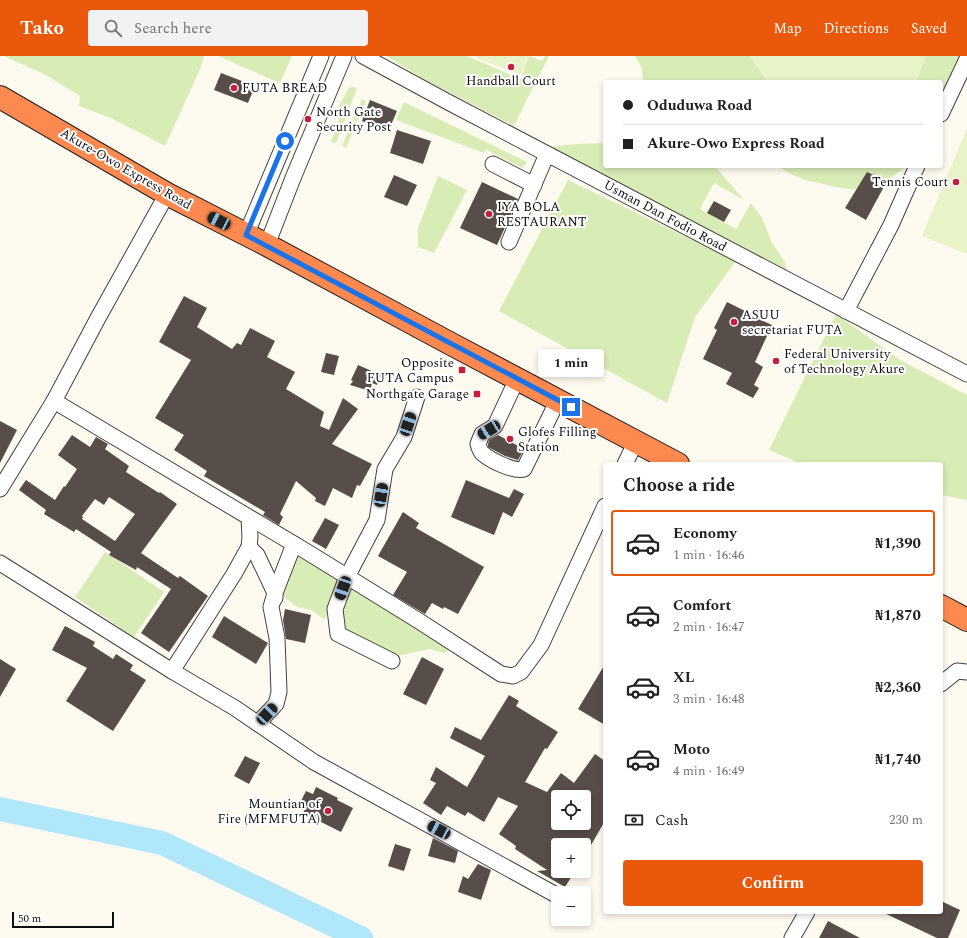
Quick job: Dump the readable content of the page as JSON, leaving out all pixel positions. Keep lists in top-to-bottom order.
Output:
{
  "streets": {
    "highway": ["Akure-Owo Express Road"],
    "street": ["Usman Dan Fodio Road"]
  },
  "places": {
    "other": [
      "Handball Court",
      "FUTA BREAD",
      "North Gate Security Post",
      "Tennis Court",
      "IYA BOLA RESTAURANT",
      "ASUU secretariat FUTA",
      "Federal University of Technology Akure",
      "Glofes Filling Station",
      "Mountian of Fire (MFMFUTA)"
    ],
    "transit": ["Opposite FUTA Campus", "Northgate Garage"]
  },
  "scale_bar": "50 m",
  "page": {
    "header": "Tako",
    "search": "Search here",
    "nav": ["Map", "Directions", "Saved"],
    "banner": ["Oduduwa Road", "Akure-Owo Express Road"],
    "bubble": "1 min",
    "heading": "Choose a ride",
    "list": [
      {
        "name": "Economy",
        "note": "1 min · 16:46",
        "value": "₦1,390"
      },
      {
        "name": "Comfort",
        "note": "2 min · 16:47",
        "value": "₦1,870"
      },
      {
        "name": "XL",
        "note": "3 min · 16:48",
        "value": "₦2,360"
      },
      {
        "name": "Moto",
        "note": "4 min · 16:49",
        "value": "₦1,740"
      }
    ],
    "map_buttons": ["+", "−"],
    "pay": ["Cash", "230 m"],
    "buttons": "Confirm",
    "scale": "50 m"
  }
}
